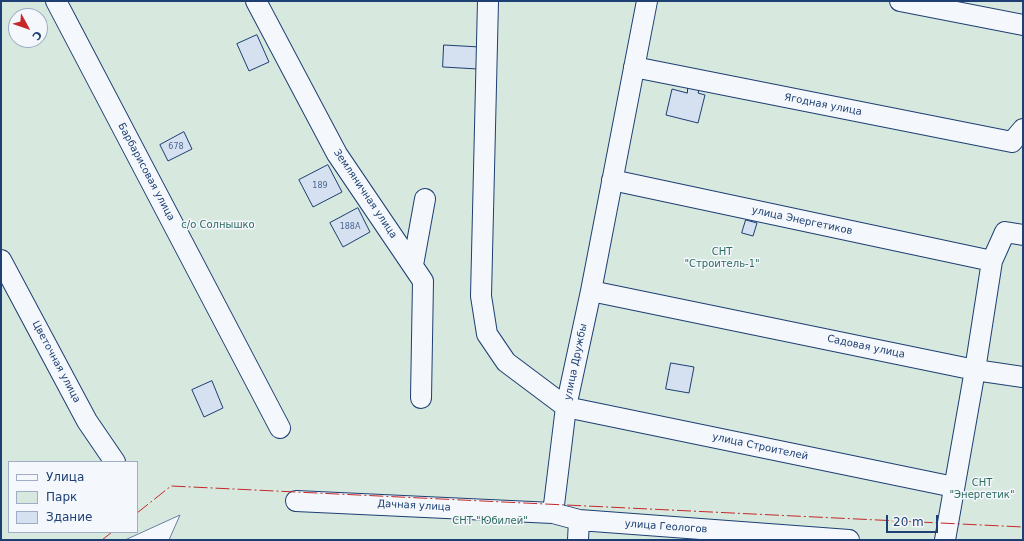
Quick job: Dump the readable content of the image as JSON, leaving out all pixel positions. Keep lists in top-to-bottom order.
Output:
{
  "streets": {
    "street": [
      "Ягодная улица",
      "Барбарисовая улица",
      "Земляничная улица",
      "улица Энергетиков",
      "Садовая улица",
      "Цветочная улица",
      "улица Дружбы",
      "улица Строителей",
      "Дачная улица",
      "улица Геологов"
    ]
  },
  "crossings": [
    ["Ягодная улица", "улица Дружбы"],
    ["улица Энергетиков", "улица Дружбы"],
    ["Садовая улица", "улица Дружбы"],
    ["улица Дружбы", "улица Строителей"],
    ["Дачная улица", "улица Геологов"]
  ],
  "parks": [
    "с/о Солнышко",
    "СНТ \"Строитель-1\"",
    "СНТ \"Энергетик\"",
    "СНТ \"Юбилей\""
  ],
  "house_numbers": ["678", "189", "188А"],
  "legend": ["Улица", "Парк", "Здание"],
  "scale_bar": "20 m",
  "north": "bottom right"
}
